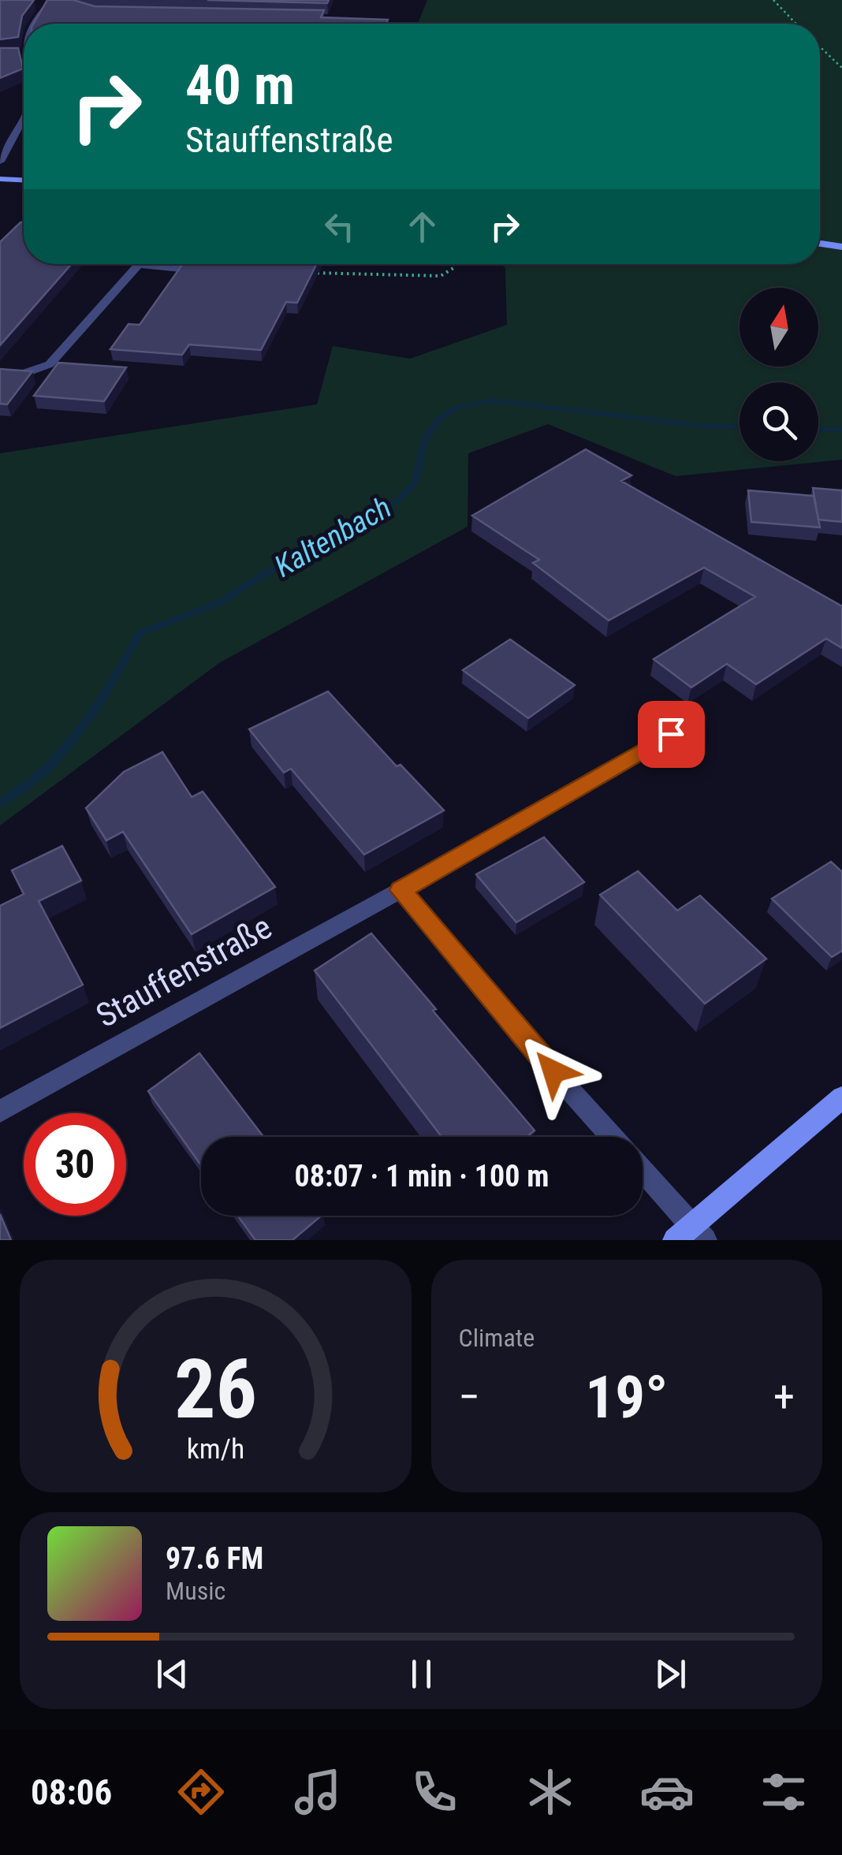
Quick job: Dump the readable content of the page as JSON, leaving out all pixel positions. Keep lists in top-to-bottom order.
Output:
{
  "streets": {
    "street": ["Stauffenstraße"]
  },
  "water": ["Kaltenbach"],
  "north": "top",
  "page": {
    "turn": ["40 m", "Stauffenstraße"],
    "limit": "30",
    "trip": "08:07 · 1 min · 100 m",
    "tile": "Climate",
    "heat": ["−", "19°", "+"],
    "song": ["97.6 FM", "Music"],
    "tabs": "08:06",
    "gauge": ["26", "km/h"]
  }
}
